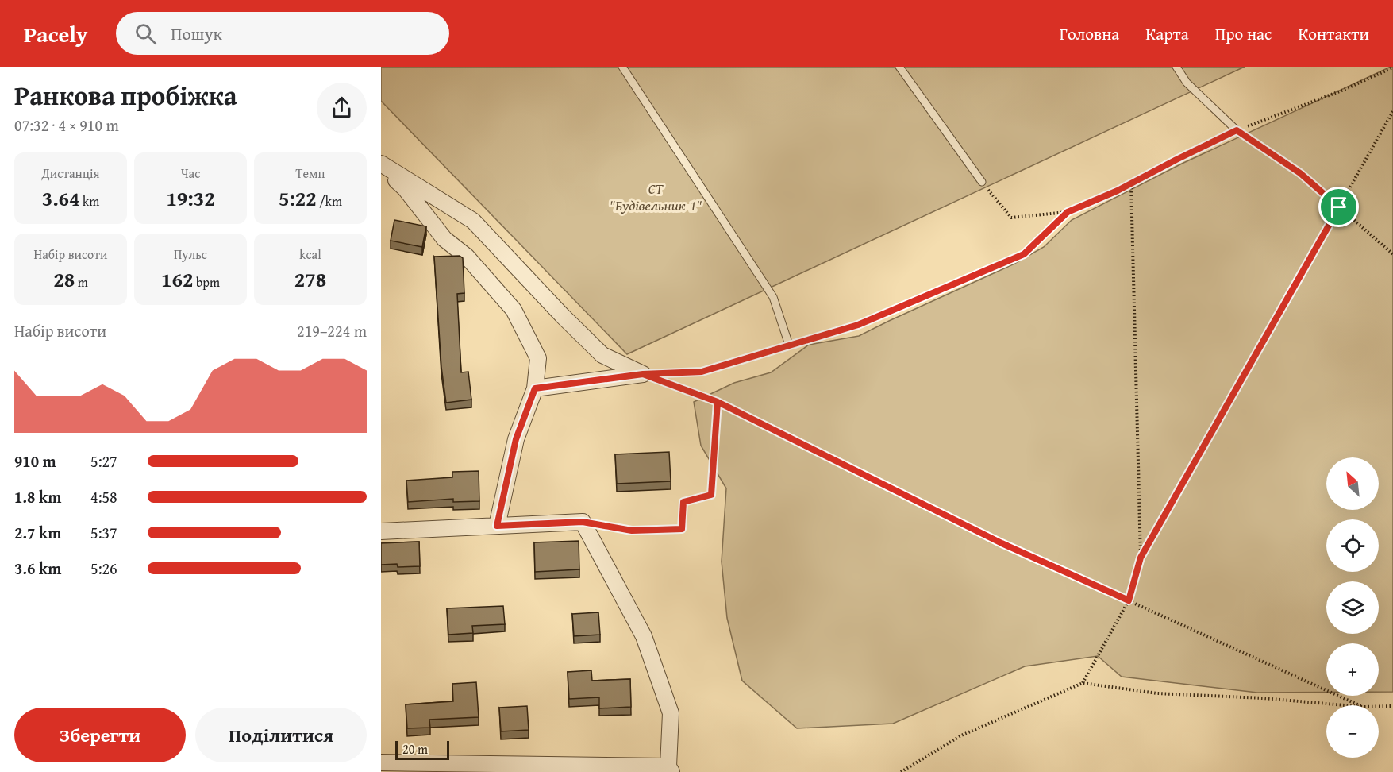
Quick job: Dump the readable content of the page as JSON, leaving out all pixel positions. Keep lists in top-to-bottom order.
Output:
{
  "parks": ["СТ \"Будівельник-1\""],
  "scale_bar": "20 m",
  "north": "top left",
  "page": {
    "header": "Pacely",
    "search": "Пошук",
    "nav": [
      "Головна",
      "Карта",
      "Про нас",
      "Контакти"
    ],
    "heading": ["Ранкова пробіжка", "07:32 · 4 × 910 m"],
    "stats": [
      ["Дистанція", "3.64 km"],
      ["Час", "19:32"],
      ["Темп", "5:22 /km"],
      ["Набір висоти", "28 m"],
      ["Пульс", "162 bpm"],
      ["kcal", "278"]
    ],
    "chart": ["Набір висоти", "219–224 m"],
    "list": [
      {
        "name": "910 m",
        "note": "5:27"
      },
      {
        "name": "1.8 km",
        "note": "4:58"
      },
      {
        "name": "2.7 km",
        "note": "5:37"
      },
      {
        "name": "3.6 km",
        "note": "5:26"
      }
    ],
    "map_buttons": ["+", "−"],
    "buttons": ["Зберегти", "Поділитися"],
    "scale": "20 m"
  }
}
